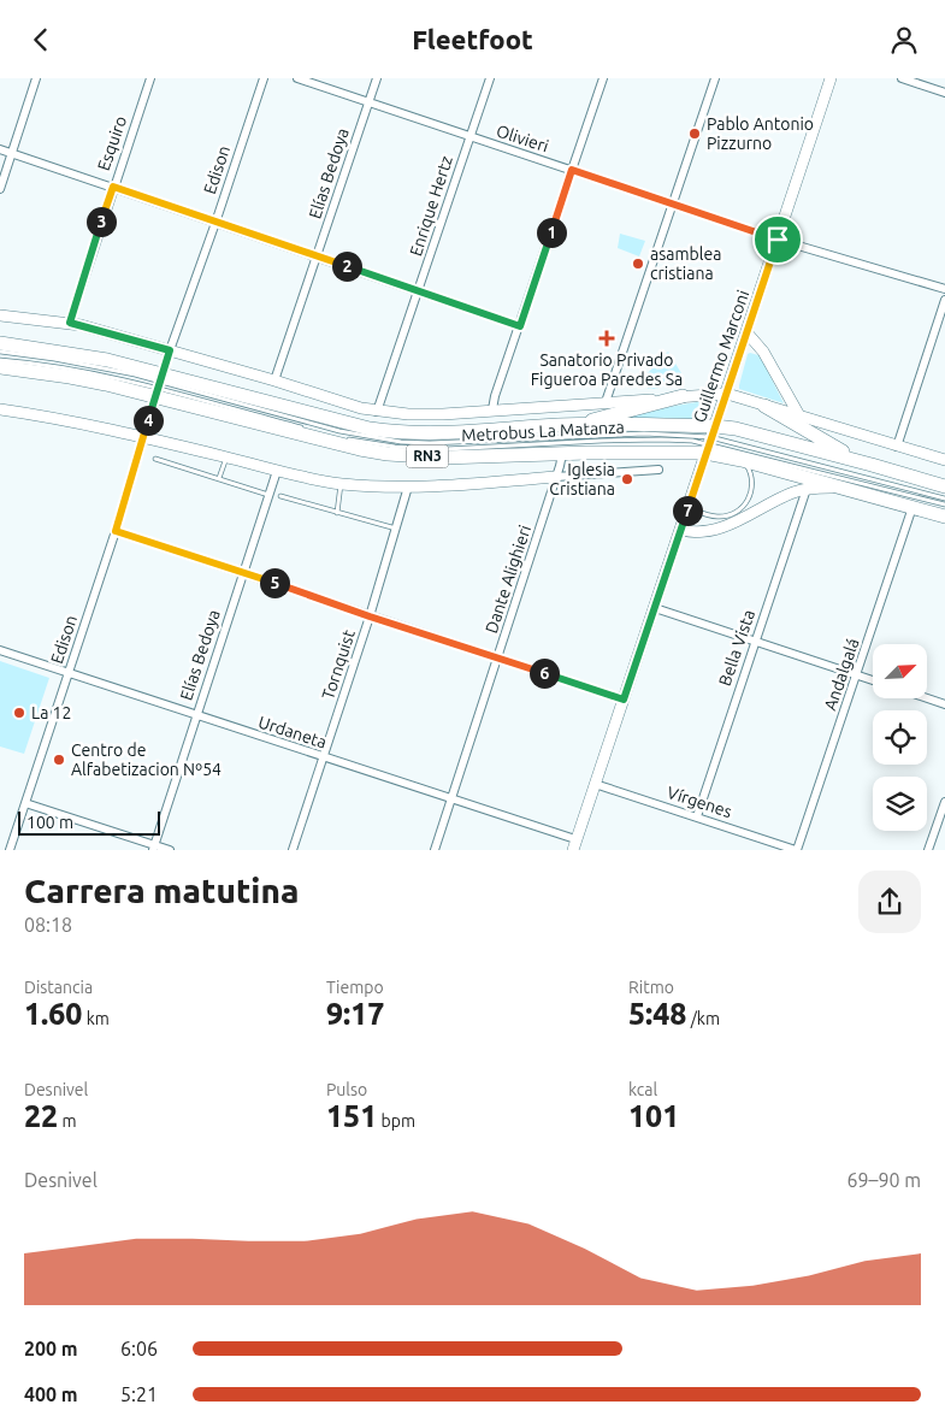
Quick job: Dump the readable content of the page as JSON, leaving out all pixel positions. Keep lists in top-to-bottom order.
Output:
{
  "streets": {
    "highway": ["RN3"],
    "street": [
      "Olivieri",
      "Esquiro",
      "Edison",
      "Elías Bedoya",
      "Enrique Hertz",
      "Guillermo Marconi",
      "Dante Alighieri",
      "Bella Vista",
      "Tornquist",
      "Andalgalá",
      "Urdaneta",
      "Vírgenes"
    ],
    "lane": ["Metrobus La Matanza"]
  },
  "crossings": [
    ["Olivieri", "Elías Bedoya"],
    ["Olivieri", "Enrique Hertz"],
    ["Olivieri", "Guillermo Marconi"],
    ["Edison", "Metrobus La Matanza"],
    ["Edison", "RN3"],
    ["Edison", "Urdaneta"],
    ["Elías Bedoya", "Urdaneta"],
    ["Guillermo Marconi", "Metrobus La Matanza"],
    ["Guillermo Marconi", "RN3"],
    ["Guillermo Marconi", "Urdaneta"],
    ["Guillermo Marconi", "Vírgenes"],
    ["Metrobus La Matanza", "RN3"],
    ["RN3", "Dante Alighieri"],
    ["RN3", "Andalgalá"],
    ["Dante Alighieri", "Urdaneta"],
    ["Bella Vista", "Vírgenes"],
    ["Tornquist", "Urdaneta"],
    ["Andalgalá", "Vírgenes"]
  ],
  "places": {
    "other": [
      "Pablo Antonio Pizzurno",
      "asamblea cristiana",
      "Iglesia Cristiana",
      "La 12",
      "Centro de Alfabetizacion Nº54"
    ],
    "health": ["Sanatorio Privado Figueroa Paredes Sa"]
  },
  "scale_bar": "100 m",
  "north": "top right",
  "page": {
    "header": "Fleetfoot",
    "pins": [
      "3",
      "1",
      "2",
      "4",
      "7",
      "5",
      "6"
    ],
    "scale": "100 m",
    "heading": ["Carrera matutina", "08:18"],
    "stats": [
      ["Distancia", "1.60 km"],
      ["Tiempo", "9:17"],
      ["Ritmo", "5:48 /km"],
      ["Desnivel", "22 m"],
      ["Pulso", "151 bpm"],
      ["kcal", "101"]
    ],
    "chart": ["Desnivel", "69–90 m"],
    "list": [
      {
        "name": "200 m",
        "note": "6:06"
      },
      {
        "name": "400 m",
        "note": "5:21"
      }
    ]
  }
}
